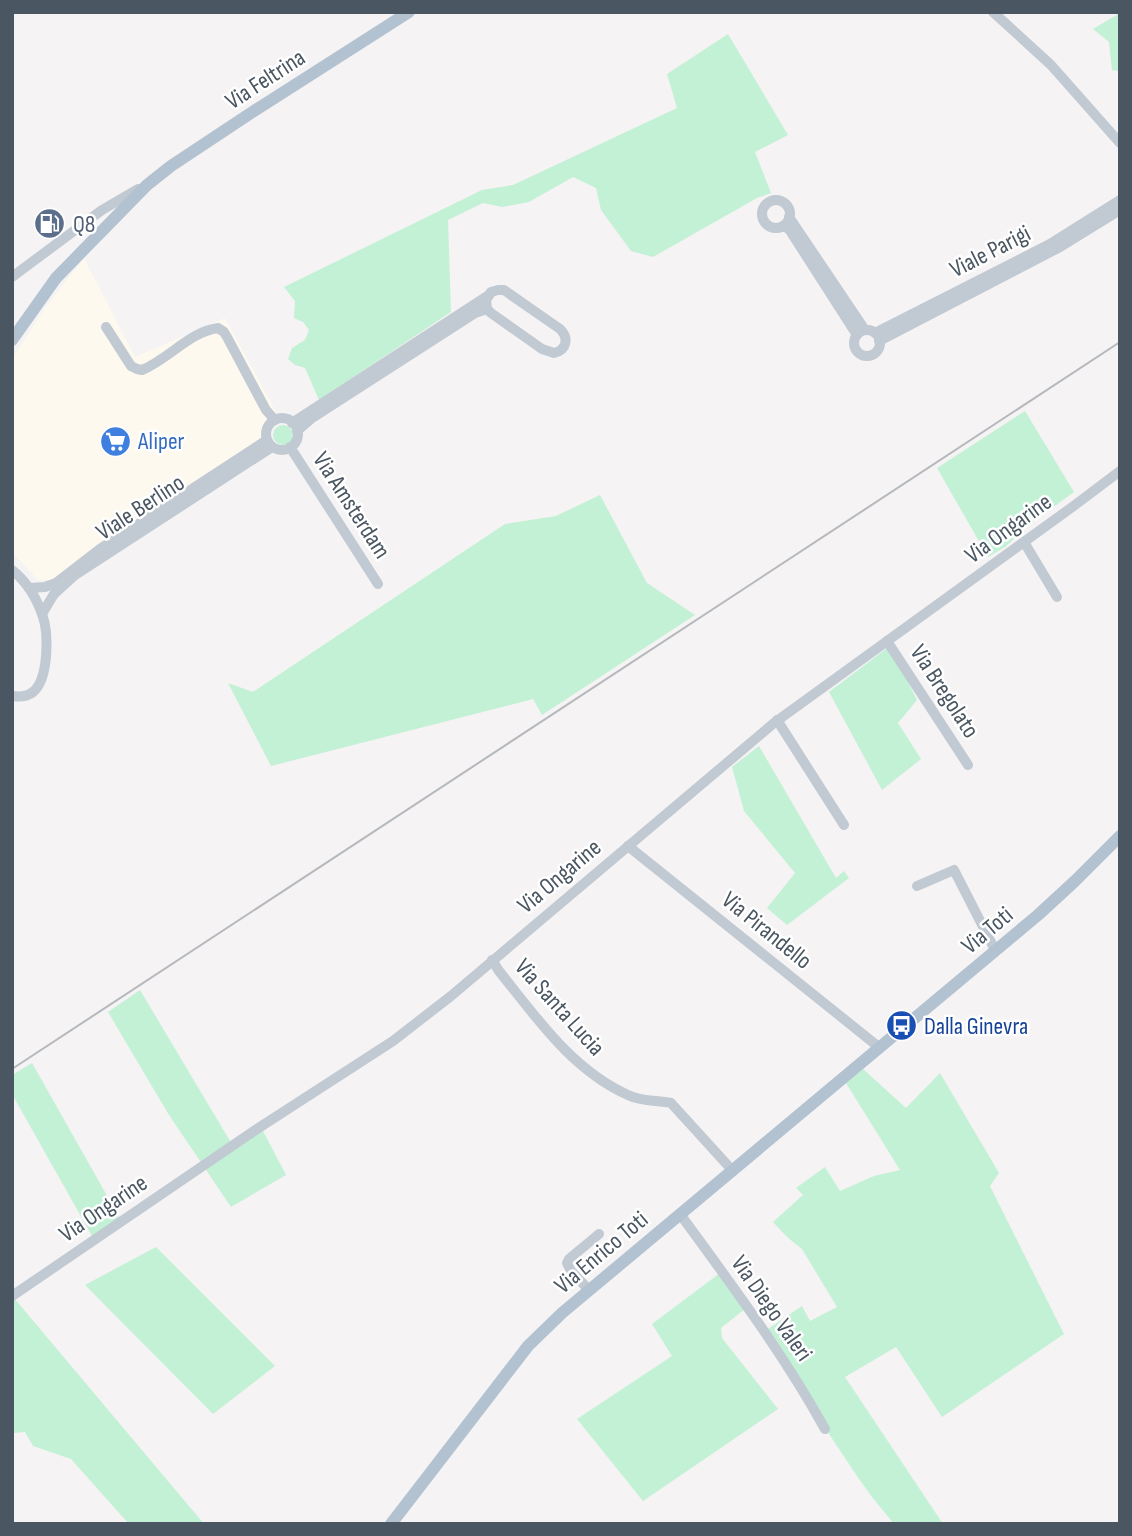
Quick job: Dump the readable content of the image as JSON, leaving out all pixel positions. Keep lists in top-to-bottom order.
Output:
{
  "streets": {
    "main road": ["Via Feltrina", "Via Toti", "Via Enrico Toti"],
    "street": [
      "Viale Parigi",
      "Via Amsterdam",
      "Viale Berlino",
      "Via Ongarine",
      "Via Bregolato",
      "Via Pirandello",
      "Via Santa Lucia",
      "Via Diego Valeri"
    ]
  },
  "crossings": [
    ["Via Amsterdam", "Viale Berlino"],
    ["Via Ongarine", "Via Bregolato"],
    ["Via Ongarine", "Via Pirandello"],
    ["Via Ongarine", "Via Santa Lucia"],
    ["Via Pirandello", "Via Toti"],
    ["Via Pirandello", "Via Enrico Toti"],
    ["Via Toti", "Via Enrico Toti"],
    ["Via Santa Lucia", "Via Enrico Toti"],
    ["Via Enrico Toti", "Via Diego Valeri"]
  ],
  "places": {
    "fuel station": ["Q8"],
    "supermarket": ["Aliper"],
    "bus stop": ["Dalla Ginevra"]
  }
}
